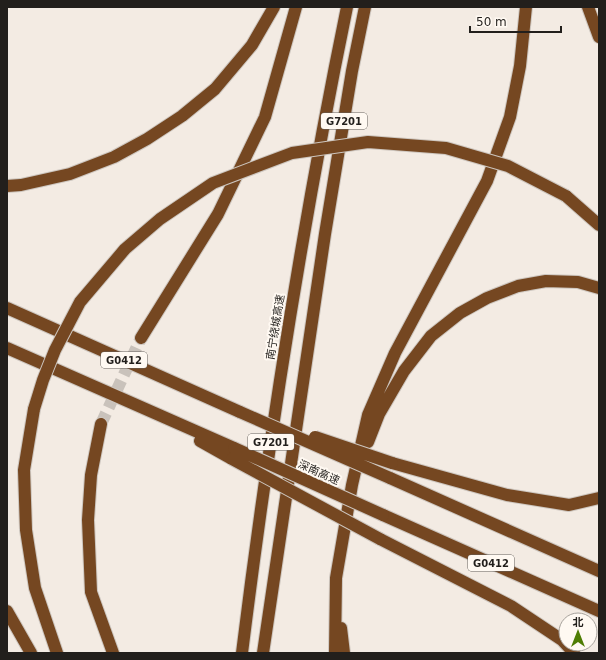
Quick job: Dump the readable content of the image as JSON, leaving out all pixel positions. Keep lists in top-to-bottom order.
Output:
{
  "streets": {
    "highway": [
      "G7201",
      "南宁绕城高速",
      "G0412",
      "深南高速"
    ]
  },
  "scale_bar": "50 m",
  "north": "top"
}
